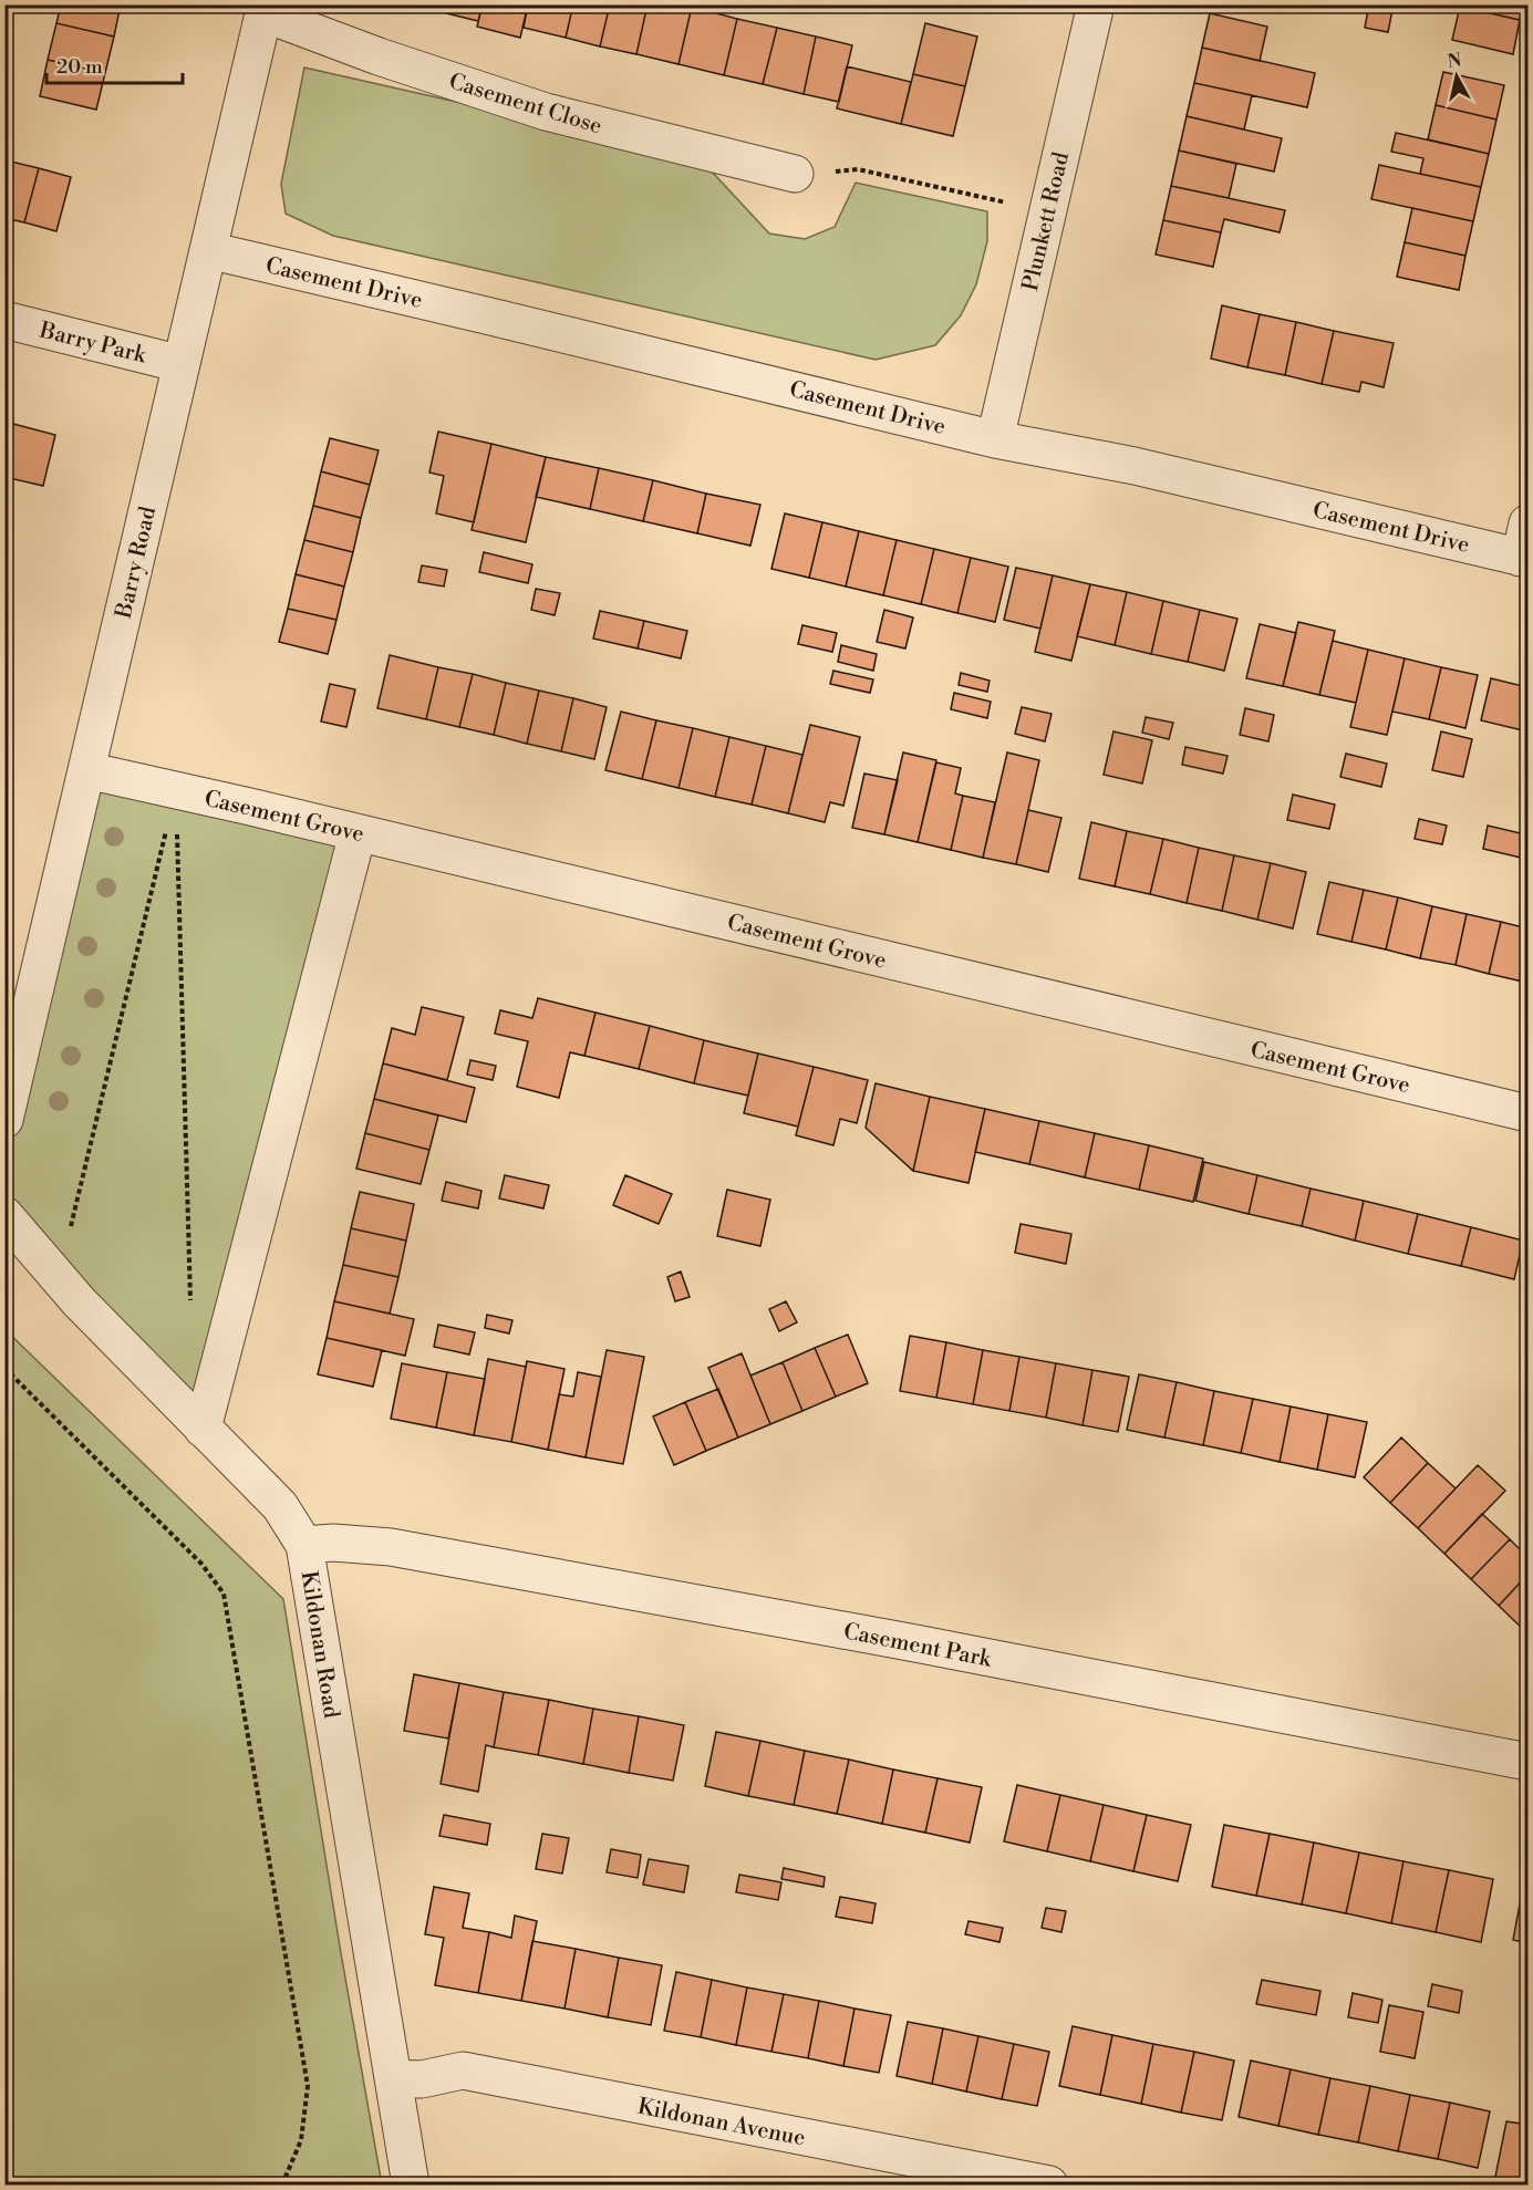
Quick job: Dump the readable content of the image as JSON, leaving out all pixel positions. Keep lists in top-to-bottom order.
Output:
{
  "streets": {
    "street": [
      "Casement Close",
      "Plunkett Road",
      "Casement Drive",
      "Barry Park",
      "Barry Road",
      "Casement Grove",
      "Kildonan Road",
      "Casement Park",
      "Kildonan Avenue"
    ]
  },
  "crossings": [
    ["Casement Close", "Barry Road"],
    ["Plunkett Road", "Casement Drive"],
    ["Casement Drive", "Barry Road"],
    ["Barry Park", "Barry Road"],
    ["Barry Road", "Casement Grove"],
    ["Kildonan Road", "Casement Park"],
    ["Kildonan Road", "Kildonan Avenue"]
  ],
  "scale_bar": "20 m",
  "north": "top"
}
